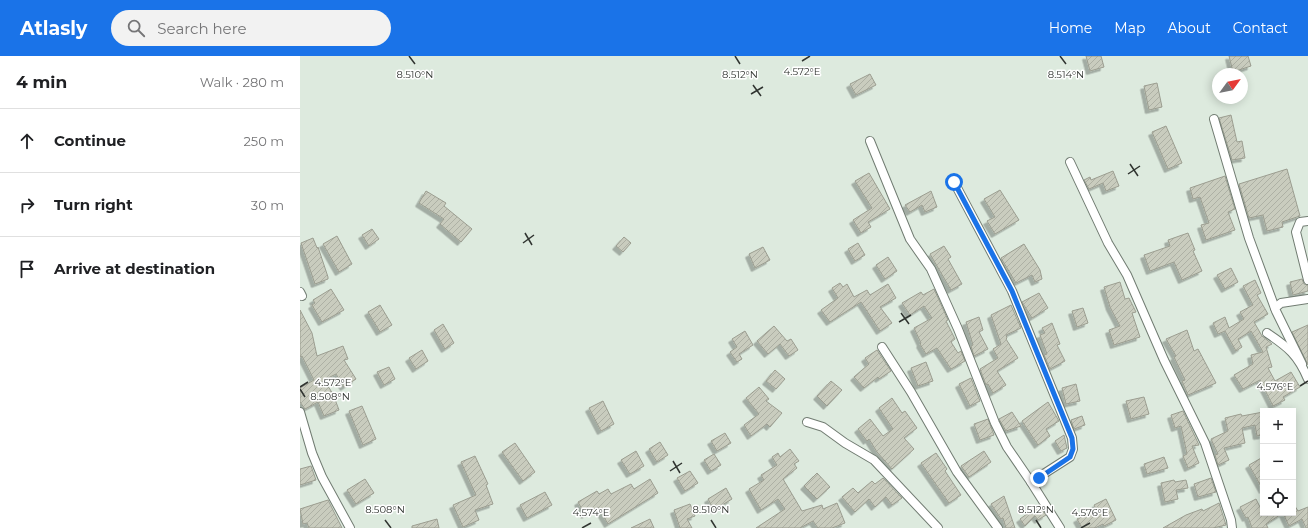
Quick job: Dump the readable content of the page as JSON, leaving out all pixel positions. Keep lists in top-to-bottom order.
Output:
{
  "north": "top right",
  "page": {
    "header": "Atlasly",
    "search": "Search here",
    "nav": [
      "Home",
      "Map",
      "About",
      "Contact"
    ],
    "heading": ["4 min", "Walk · 280 m"],
    "list": [
      ["Continue", "250 m"],
      ["Turn right", "30 m"],
      "Arrive at destination"
    ],
    "map_buttons": ["+", "−"]
  },
  "coordinates": [
    "4.572°E",
    "8.510°N",
    "8.512°N",
    "8.514°N",
    "4.576°E",
    "8.508°N",
    "4.574°E"
  ]
}
